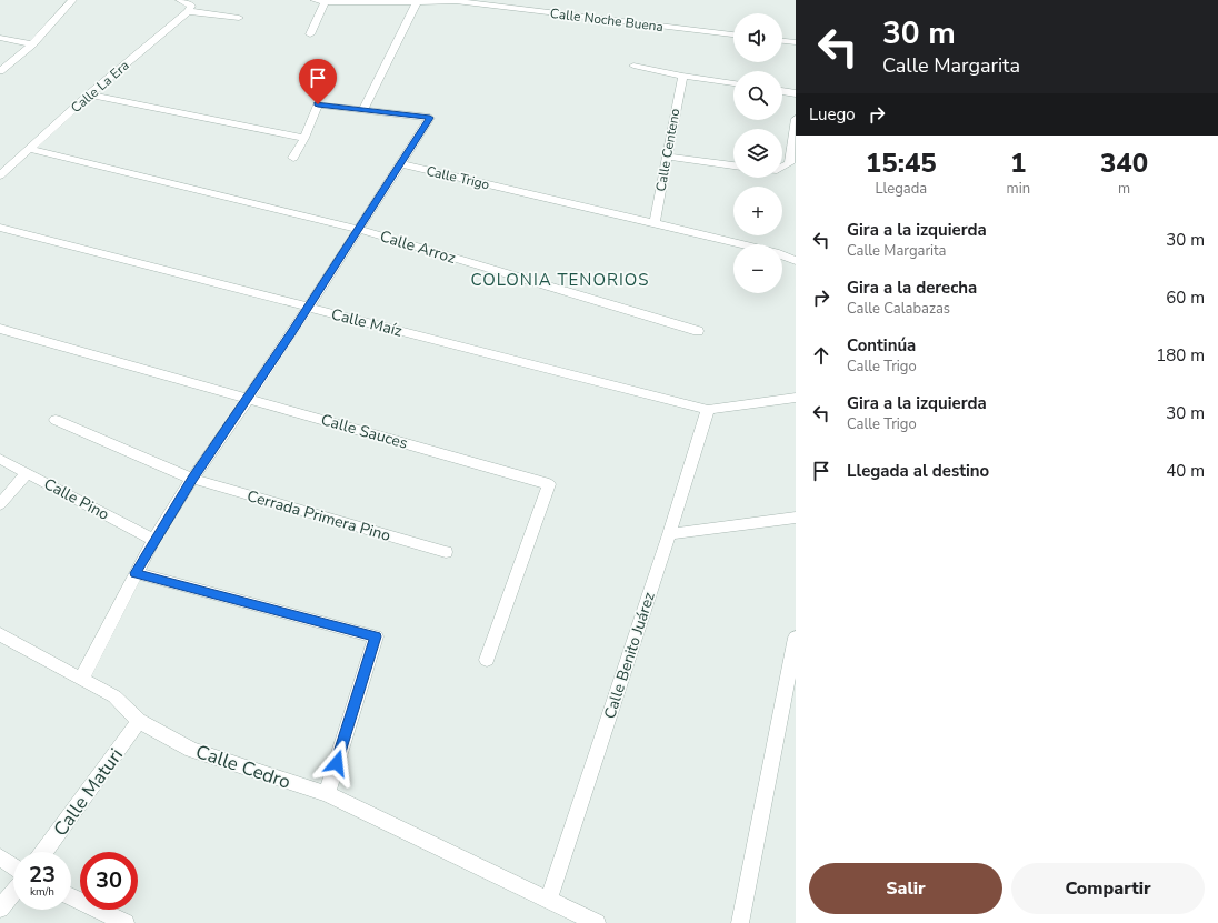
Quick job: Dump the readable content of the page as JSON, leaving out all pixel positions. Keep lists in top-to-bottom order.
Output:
{
  "streets": {
    "street": [
      "Calle Noche Buena",
      "Calle La Era",
      "Calle Centeno",
      "Calle Trigo",
      "Calle Arroz",
      "Calle Maíz",
      "Calle Sauces",
      "Calle Pino",
      "Cerrada Primera Pino",
      "Calle Benito Juárez",
      "Calle Cedro",
      "Calle Maturi"
    ]
  },
  "crossings": [
    ["Calle La Era", "Calle Arroz"],
    ["Calle Centeno", "Calle Trigo"],
    ["Calle Maíz", "Calle Benito Juárez"],
    ["Calle Benito Juárez", "Calle Cedro"],
    ["Calle Cedro", "Calle Maturi"]
  ],
  "districts": ["COLONIA TENORIOS"],
  "page": {
    "turn": ["30 m", "Calle Margarita"],
    "map_buttons": ["+", "−"],
    "then": "Luego",
    "eta": [
      "15:45",
      "Llegada",
      "1",
      "min",
      "340",
      "m"
    ],
    "list": [
      {
        "name": "Gira a la izquierda",
        "note": "Calle Margarita",
        "value": "30 m"
      },
      {
        "name": "Gira a la derecha",
        "note": "Calle Calabazas",
        "value": "60 m"
      },
      {
        "name": "Continúa",
        "note": "Calle Trigo",
        "value": "180 m"
      },
      {
        "name": "Gira a la izquierda",
        "note": "Calle Trigo",
        "value": "30 m"
      },
      {
        "name": "Llegada al destino",
        "value": "40 m"
      }
    ],
    "speed": "23 km/h",
    "limit": "30",
    "buttons": ["Salir", "Compartir"]
  }
}
